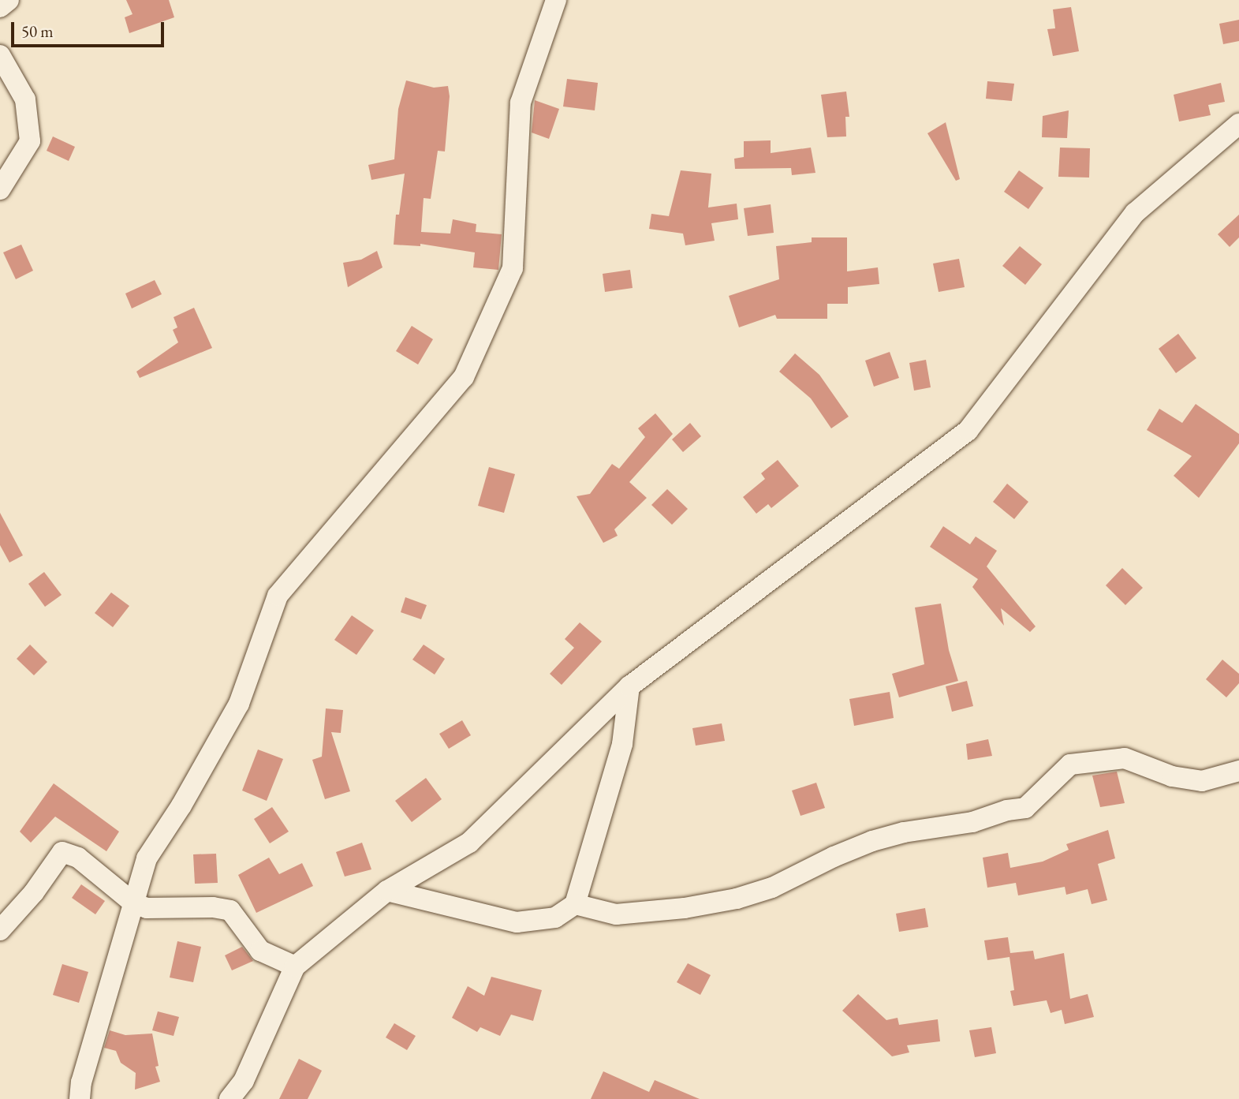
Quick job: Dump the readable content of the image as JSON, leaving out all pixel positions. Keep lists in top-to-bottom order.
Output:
{
  "scale_bar": "50 m"
}
